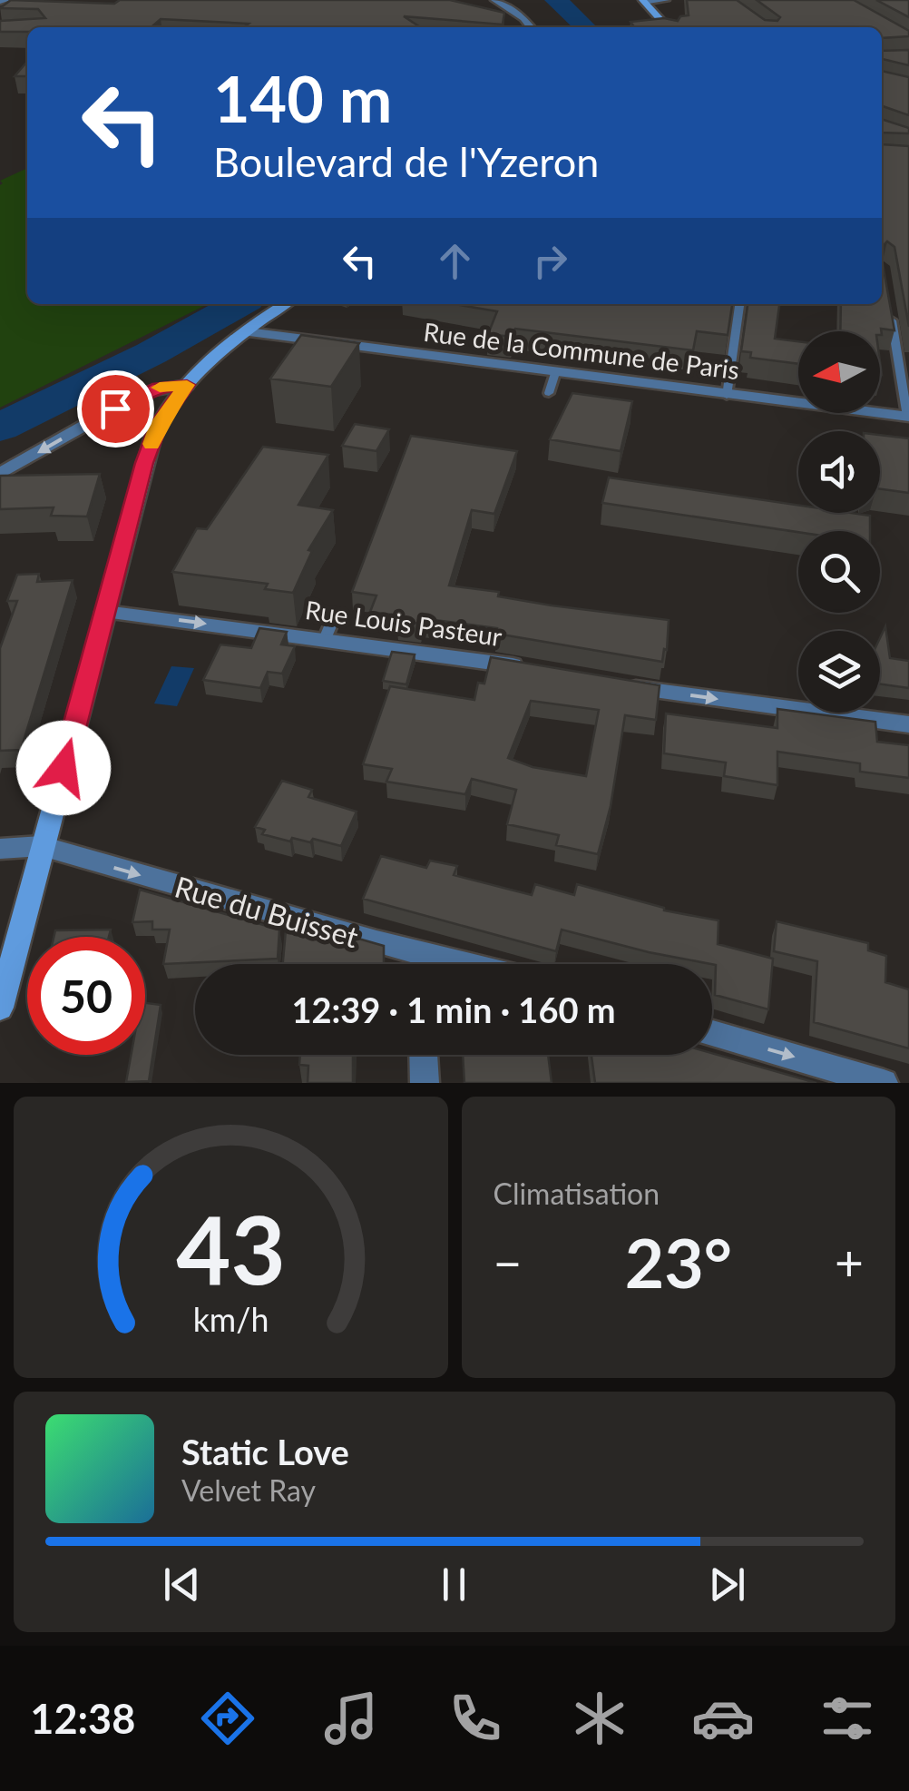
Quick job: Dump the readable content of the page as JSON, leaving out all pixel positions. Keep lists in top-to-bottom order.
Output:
{
  "streets": {
    "street": ["Rue de la Commune de Paris", "Rue Louis Pasteur", "Rue du Buisset"]
  },
  "one_way": ["Rue Louis Pasteur", "Rue du Buisset"],
  "north": "left",
  "page": {
    "turn": ["140 m", "Boulevard de l'Yzeron"],
    "limit": "50",
    "trip": "12:39 · 1 min · 160 m",
    "tile": "Climatisation",
    "heat": ["−", "23°", "+"],
    "song": ["Static Love", "Velvet Ray"],
    "tabs": "12:38",
    "gauge": ["43", "km/h"]
  }
}
